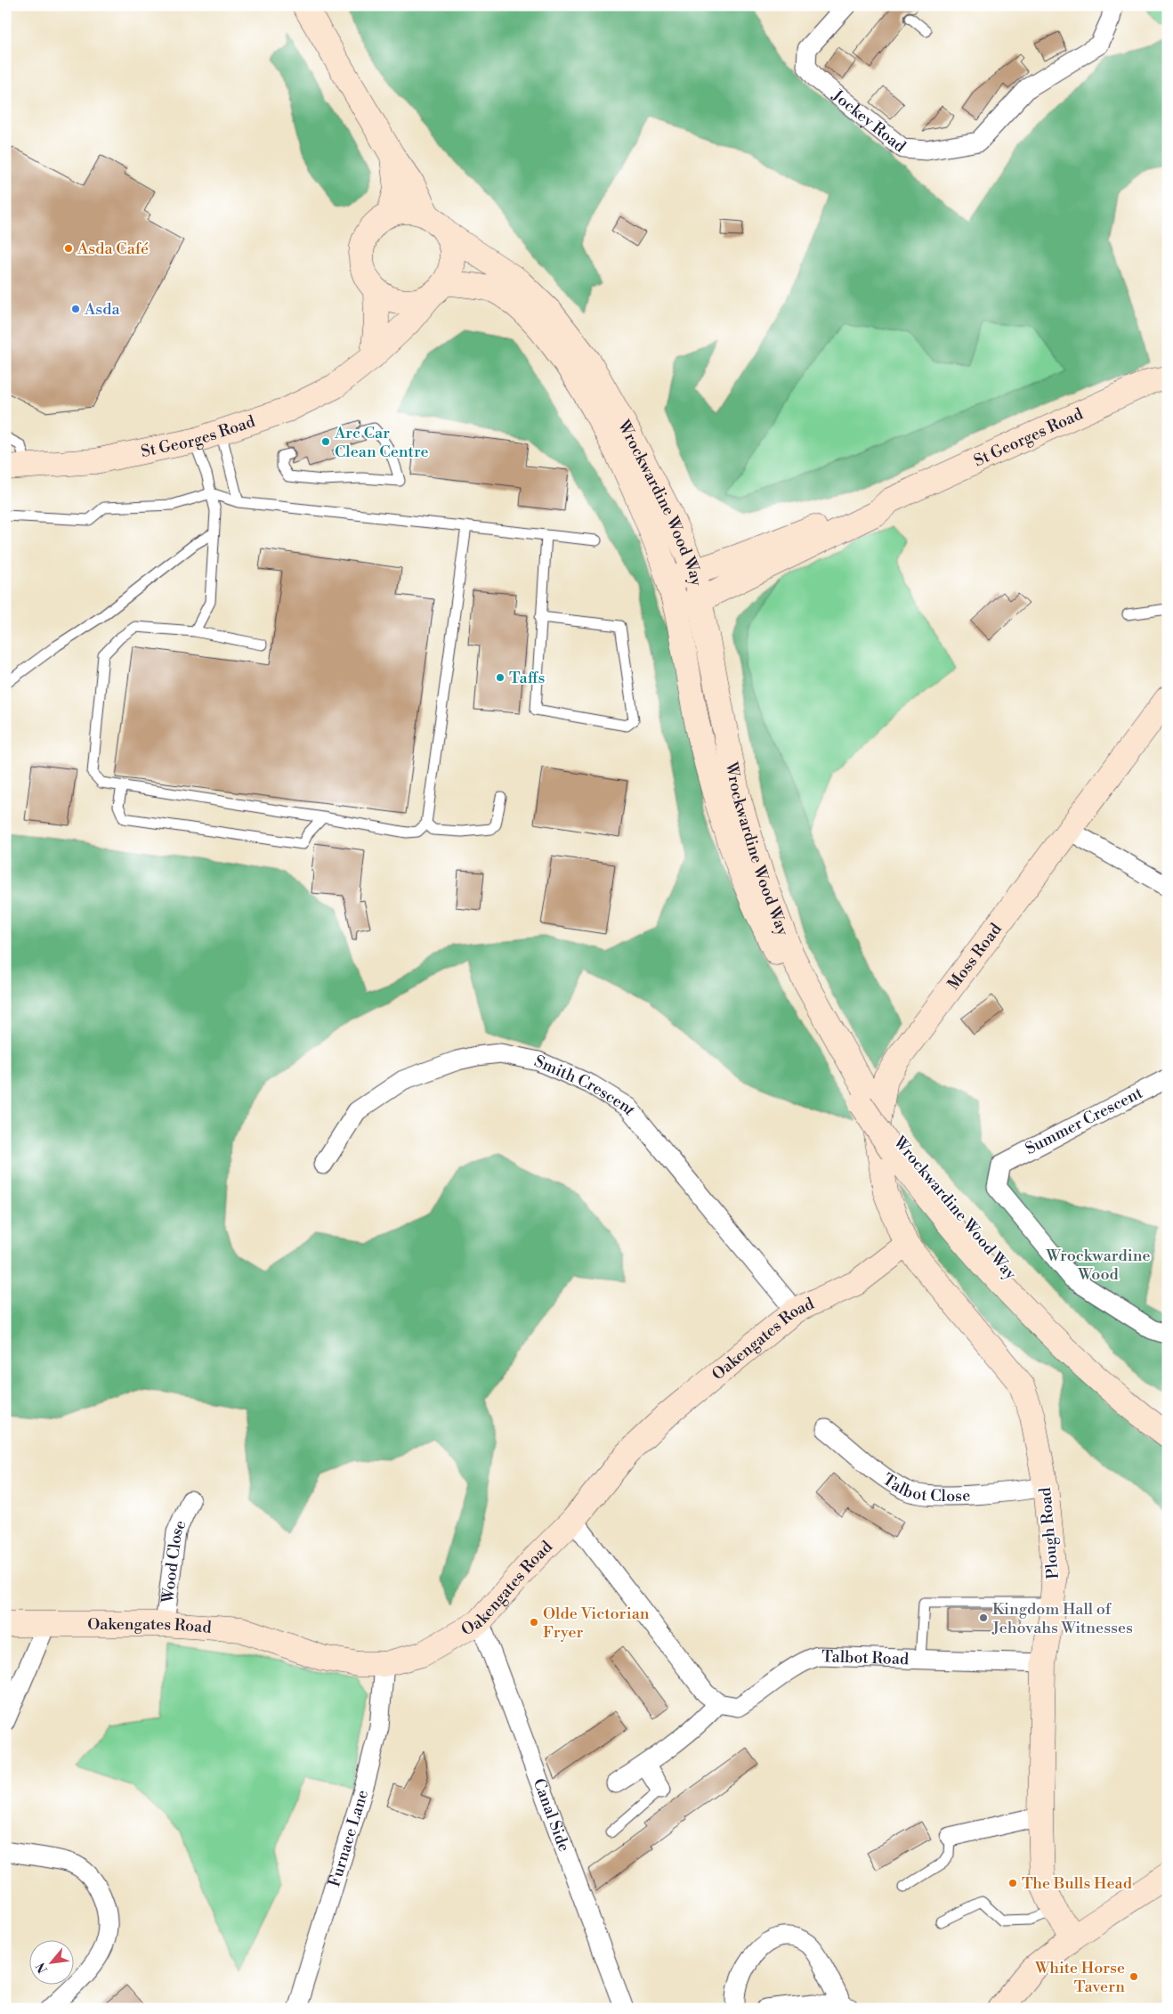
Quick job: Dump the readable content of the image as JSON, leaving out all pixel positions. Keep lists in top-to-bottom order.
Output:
{
  "streets": {
    "street": [
      "Jockey Road",
      "St Georges Road",
      "Wrockwardine Wood Way",
      "Moss Road",
      "Smith Crescent",
      "Summer Crescent",
      "Oakengates Road",
      "Talbot Close",
      "Plough Road",
      "Wood Close",
      "Talbot Road",
      "Canal Side",
      "Furnace Lane"
    ]
  },
  "crossings": [
    ["St Georges Road", "Wrockwardine Wood Way"],
    ["Moss Road", "Oakengates Road"],
    ["Moss Road", "Plough Road"],
    ["Smith Crescent", "Oakengates Road"],
    ["Oakengates Road", "Plough Road"],
    ["Oakengates Road", "Wood Close"],
    ["Oakengates Road", "Canal Side"],
    ["Oakengates Road", "Furnace Lane"],
    ["Talbot Close", "Plough Road"],
    ["Plough Road", "Talbot Road"]
  ],
  "parks": ["Wrockwardine Wood"],
  "places": [
    "Asda Café",
    "Asda",
    "Arc Car Clean Centre",
    "Taffs",
    "Kingdom Hall of Jehovahs Witnesses",
    "Olde Victorian Fryer",
    "The Bulls Head",
    "White Horse Tavern"
  ],
  "north": "bottom left"
}
